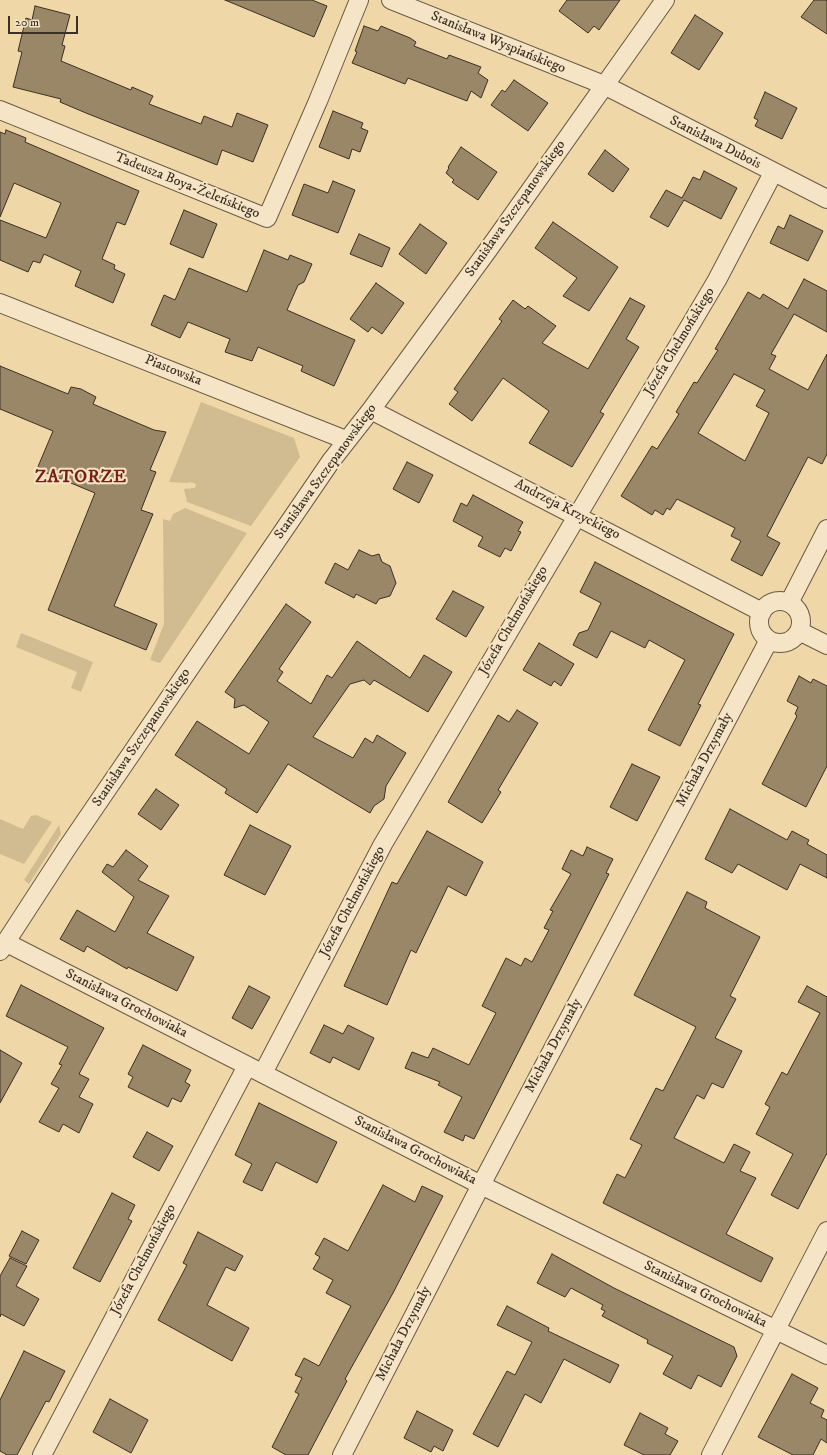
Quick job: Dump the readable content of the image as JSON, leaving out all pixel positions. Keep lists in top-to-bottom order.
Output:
{
  "streets": {
    "street": [
      "Stanisława Wyspiańskiego",
      "Stanisława Dubois",
      "Tadeusza Boya-Żeleńskiego",
      "Stanisława Szczepanowskiego",
      "Józefa Chełmońskiego",
      "Piastowska",
      "Andrzeja Krzyckiego",
      "Michała Drzymały",
      "Stanisława Grochowiaka"
    ]
  },
  "crossings": [
    ["Stanisława Wyspiańskiego", "Stanisława Dubois"],
    ["Stanisława Wyspiańskiego", "Stanisława Szczepanowskiego"],
    ["Stanisława Dubois", "Stanisława Szczepanowskiego"],
    ["Stanisława Dubois", "Józefa Chełmońskiego"],
    ["Stanisława Szczepanowskiego", "Piastowska"],
    ["Stanisława Szczepanowskiego", "Andrzeja Krzyckiego"],
    ["Stanisława Szczepanowskiego", "Stanisława Grochowiaka"],
    ["Józefa Chełmońskiego", "Andrzeja Krzyckiego"],
    ["Józefa Chełmońskiego", "Stanisława Grochowiaka"],
    ["Andrzeja Krzyckiego", "Michała Drzymały"],
    ["Michała Drzymały", "Stanisława Grochowiaka"]
  ],
  "districts": ["ZATORZE"],
  "scale_bar": "20 m"
}
